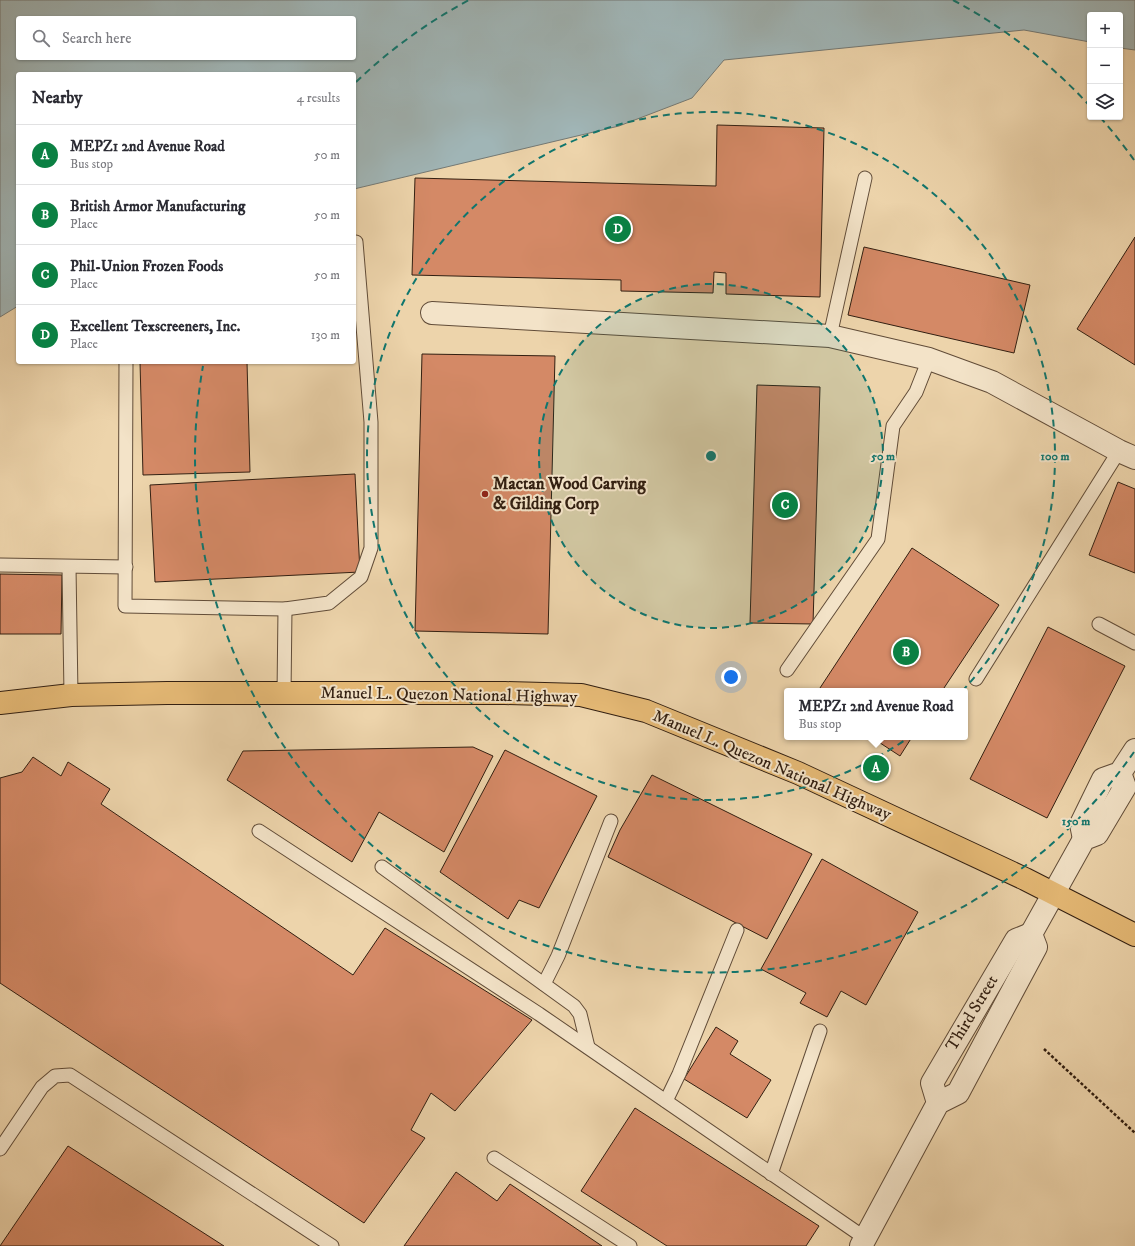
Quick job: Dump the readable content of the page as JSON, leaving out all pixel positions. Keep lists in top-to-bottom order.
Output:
{
  "streets": {
    "main road": ["Manuel L. Quezon National Highway"],
    "street": ["Third Street"]
  },
  "crossings": [
    ["Manuel L. Quezon National Highway", "Third Street"]
  ],
  "places": ["Mactan Wood Carving & Gilding Corp"],
  "page": {
    "map_buttons": ["+", "−"],
    "search": "Search here",
    "heading": ["Nearby", "4 results"],
    "list": [
      {
        "mark": "A",
        "name": "MEPZ1 2nd Avenue Road",
        "note": "Bus stop",
        "value": "50 m"
      },
      {
        "mark": "B",
        "name": "British Armor Manufacturing",
        "note": "Place",
        "value": "50 m"
      },
      {
        "mark": "C",
        "name": "Phil-Union Frozen Foods",
        "note": "Place",
        "value": "50 m"
      },
      {
        "mark": "D",
        "name": "Excellent Texscreeners, Inc.",
        "note": "Place",
        "value": "130 m"
      }
    ],
    "pins": [
      "D",
      "C",
      "B",
      "A"
    ],
    "popup": ["MEPZ1 2nd Avenue Road", "Bus stop"]
  },
  "rings": ["50 m", "100 m", "150 m"]
}
